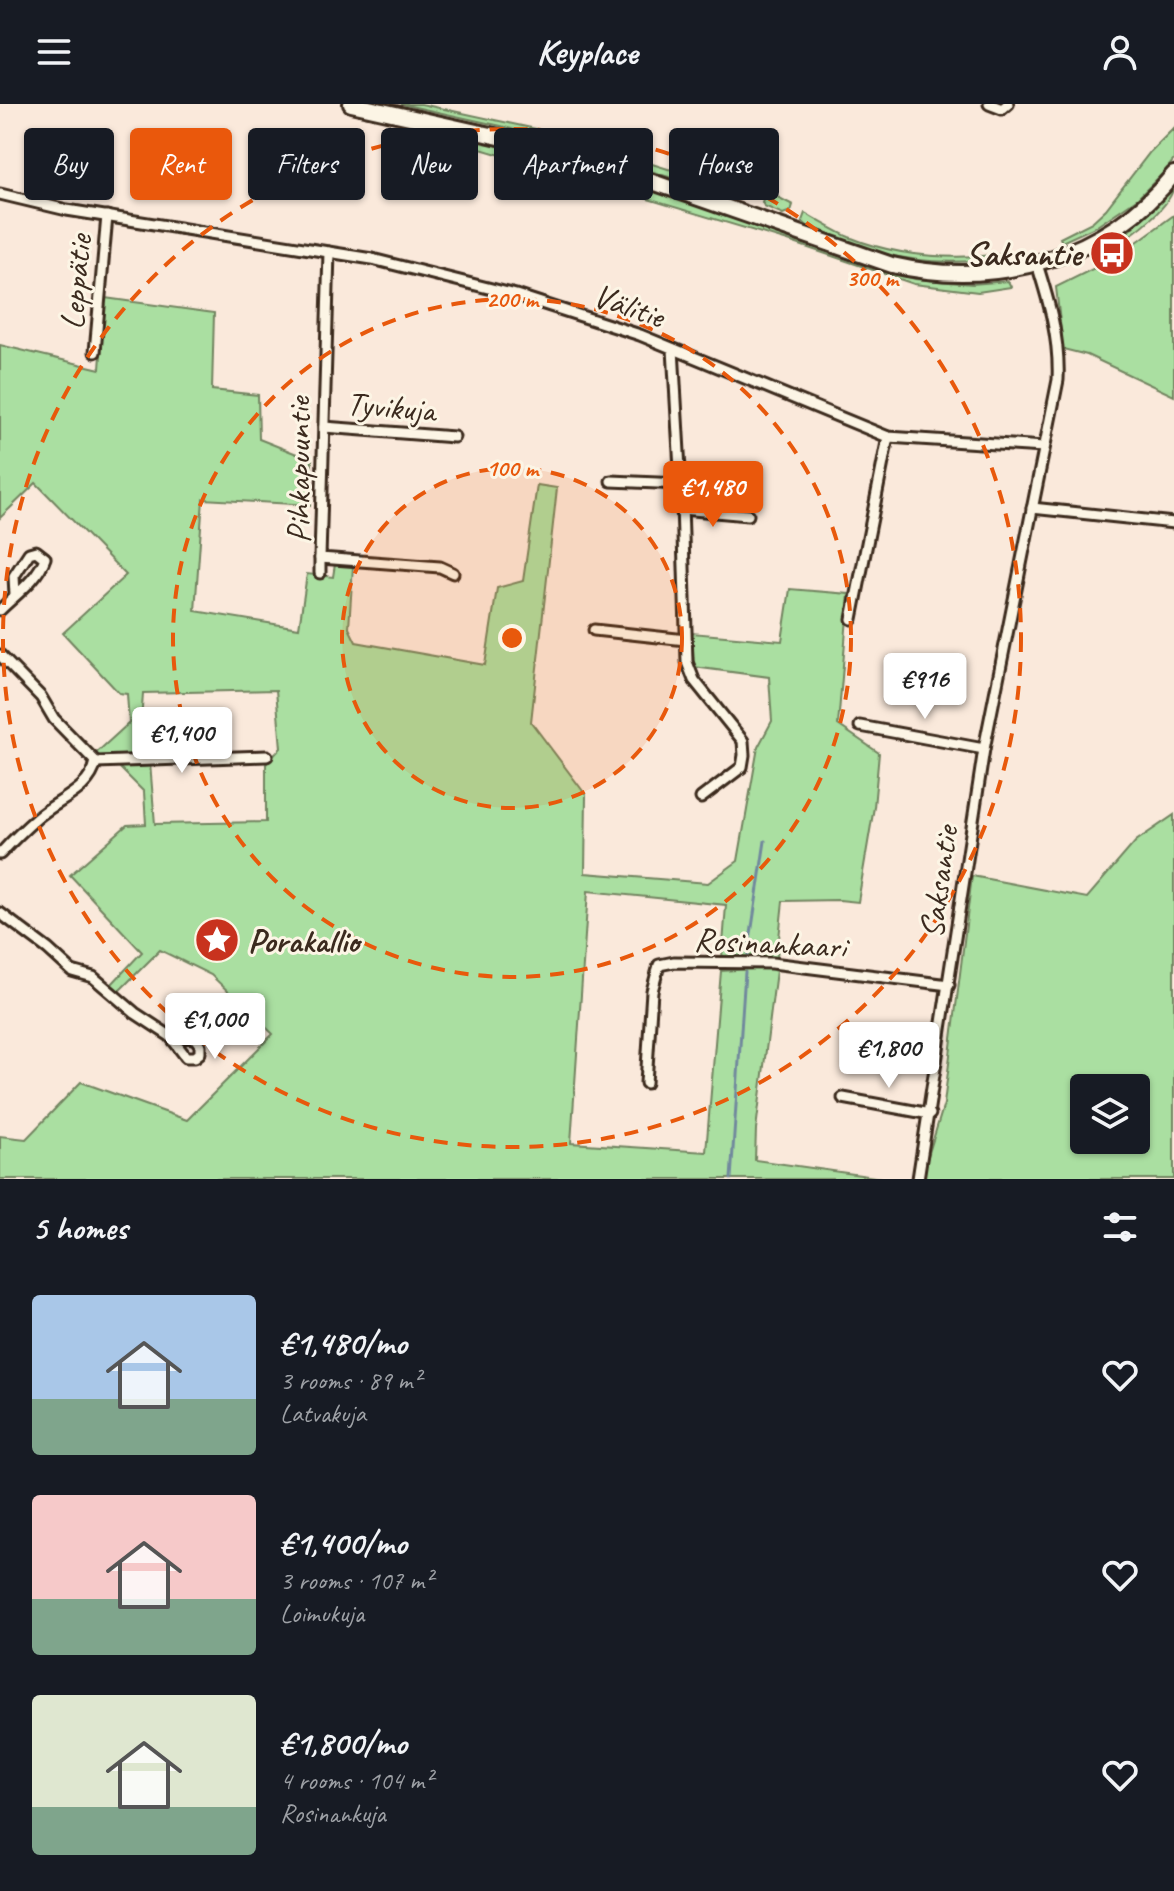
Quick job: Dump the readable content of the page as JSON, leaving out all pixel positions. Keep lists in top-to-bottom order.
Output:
{
  "streets": {
    "street": [
      "Leppätie",
      "Välitie",
      "Tyvikuja",
      "Pihkapuuntie",
      "Saksantie",
      "Rosinankaari"
    ]
  },
  "crossings": [
    ["Leppätie", "Välitie"],
    ["Välitie", "Pihkapuuntie"],
    ["Välitie", "Saksantie"],
    ["Tyvikuja", "Pihkapuuntie"],
    ["Saksantie", "Rosinankaari"]
  ],
  "places": {
    "bus stop": ["Saksantie"],
    "place": ["Porakallio"]
  },
  "page": {
    "header": "Keyplace",
    "chip": [
      "Buy",
      "Rent",
      "Filters",
      "New",
      "Apartment",
      "House"
    ],
    "price": [
      "€1,480",
      "€916",
      "€1,400",
      "€1,000",
      "€1,800"
    ],
    "heading": "5 homes",
    "list": [
      {
        "name": "€1,480/mo",
        "note": "3 rooms · 89 m² · Latvakuja"
      },
      {
        "name": "€1,400/mo",
        "note": "3 rooms · 107 m² · Loimukuja"
      },
      {
        "name": "€1,800/mo",
        "note": "4 rooms · 104 m² · Rosinankuja"
      }
    ]
  },
  "rings": ["300 m", "200 m", "100 m"]
}
